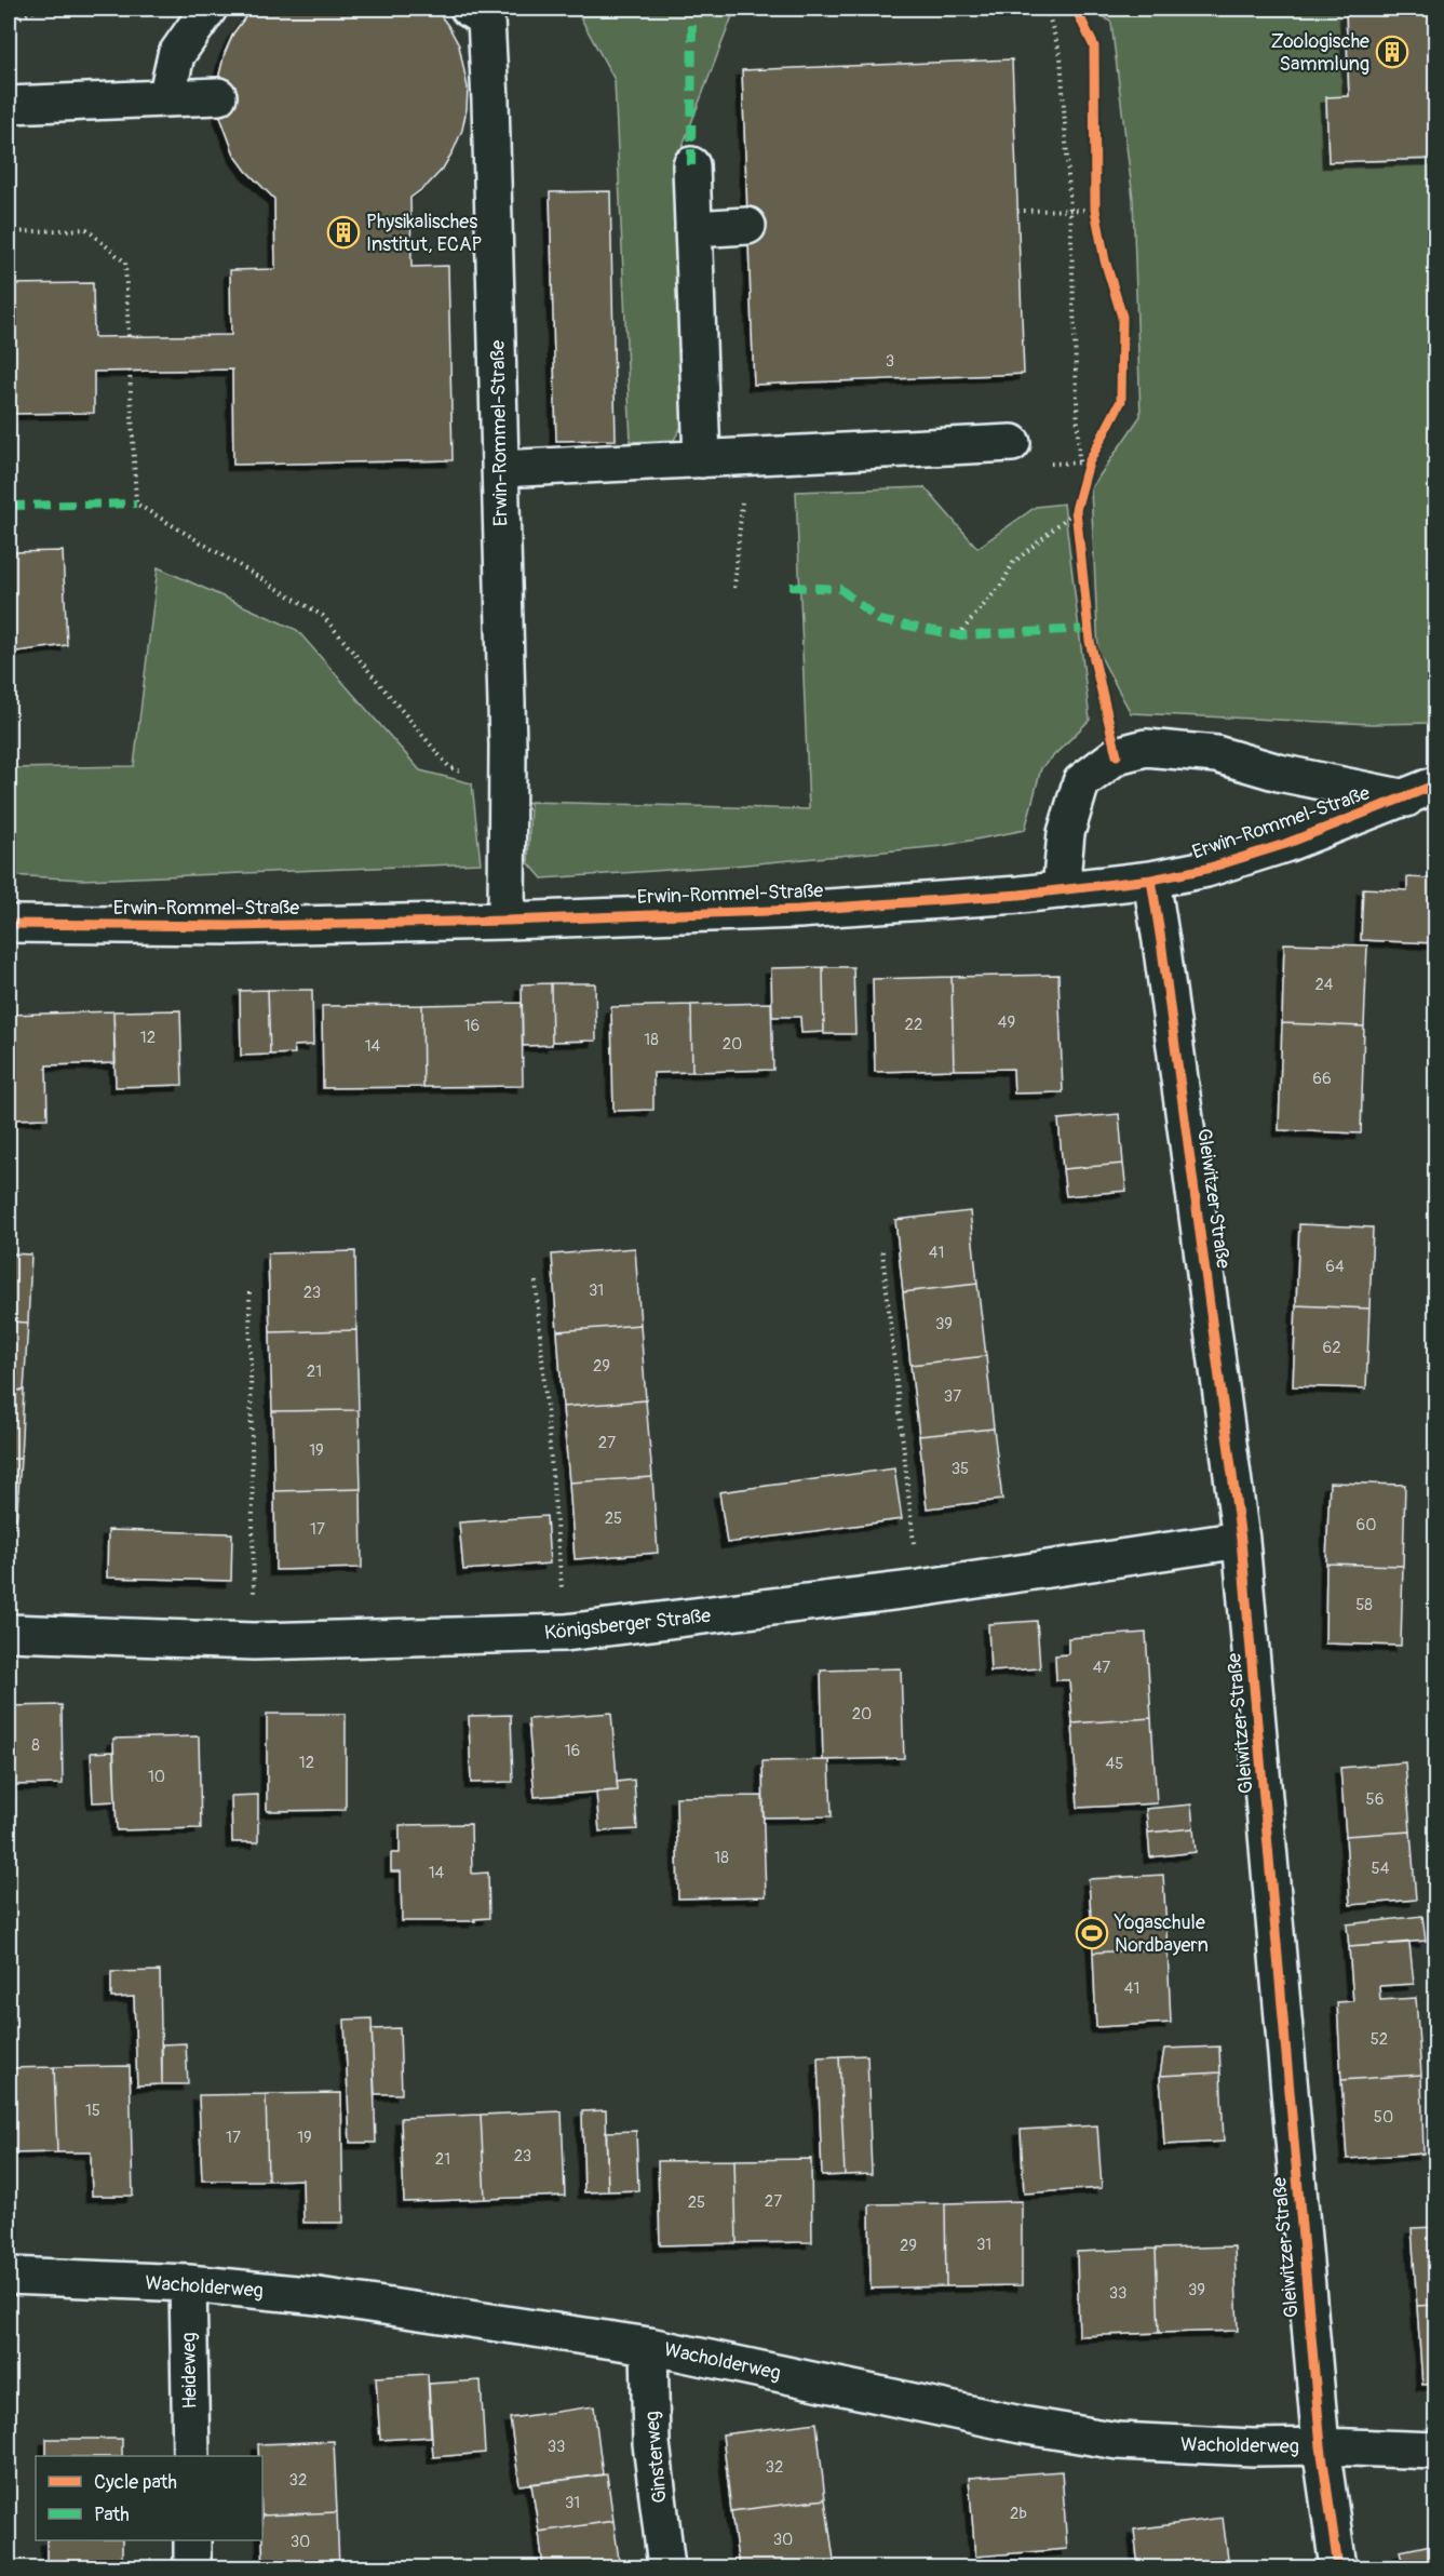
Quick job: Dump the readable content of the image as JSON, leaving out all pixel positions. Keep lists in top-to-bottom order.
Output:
{
  "streets": {
    "street": [
      "Erwin-Rommel-Straße",
      "Gleiwitzer Straße",
      "Königsberger Straße",
      "Wacholderweg",
      "Heideweg",
      "Ginsterweg"
    ]
  },
  "crossings": [
    ["Erwin-Rommel-Straße", "Gleiwitzer Straße"],
    ["Gleiwitzer Straße", "Königsberger Straße"],
    ["Gleiwitzer Straße", "Wacholderweg"],
    ["Wacholderweg", "Heideweg"],
    ["Wacholderweg", "Ginsterweg"]
  ],
  "places": {
    "building": ["Zoologische Sammlung", "Physikalisches Institut, ECAP"],
    "sports": ["Yogaschule Nordbayern"]
  },
  "house_numbers": [
    "3",
    "24",
    "49",
    "22",
    "16",
    "12",
    "18",
    "20",
    "14",
    "66",
    "41",
    "64",
    "31",
    "23",
    "39",
    "62",
    "29",
    "21",
    "37",
    "27",
    "19",
    "35",
    "25",
    "60",
    "17",
    "58",
    "47",
    "20",
    "8",
    "16",
    "12",
    "45",
    "10",
    "56",
    "18",
    "54",
    "14",
    "41",
    "52",
    "15",
    "50",
    "17",
    "19",
    "23",
    "21",
    "27",
    "25",
    "31",
    "29",
    "39",
    "33",
    "33",
    "32",
    "32",
    "31",
    "2b",
    "30",
    "30"
  ],
  "legend": ["Cycle path", "Path"]
}
